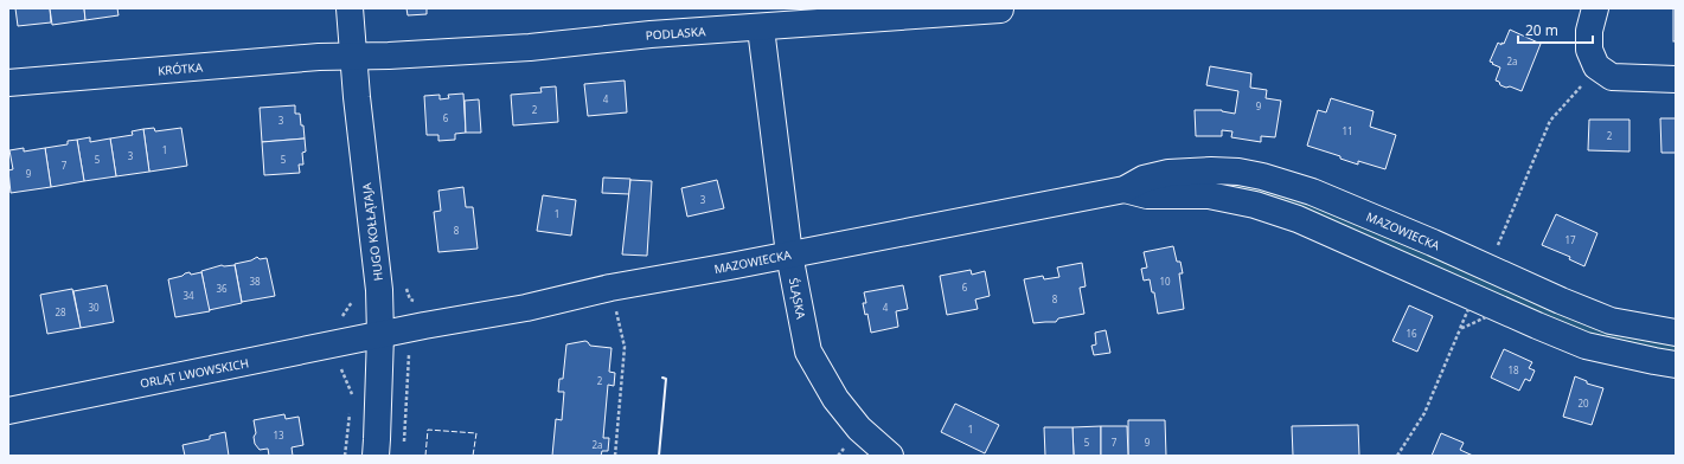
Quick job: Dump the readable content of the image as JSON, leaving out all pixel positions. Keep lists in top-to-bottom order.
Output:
{
  "streets": {
    "street": [
      "PODLASKA",
      "KRÓTKA",
      "MAZOWIECKA",
      "HUGO KOŁŁĄTAJA",
      "ŚLĄSKA",
      "ORLĄT LWOWSKICH"
    ]
  },
  "crossings": [
    ["PODLASKA", "KRÓTKA"],
    ["PODLASKA", "HUGO KOŁŁĄTAJA"],
    ["PODLASKA", "ŚLĄSKA"],
    ["KRÓTKA", "HUGO KOŁŁĄTAJA"],
    ["MAZOWIECKA", "HUGO KOŁŁĄTAJA"],
    ["MAZOWIECKA", "ŚLĄSKA"],
    ["MAZOWIECKA", "ORLĄT LWOWSKICH"],
    ["HUGO KOŁŁĄTAJA", "ORLĄT LWOWSKICH"]
  ],
  "house_numbers": [
    "2a",
    "4",
    "9",
    "2",
    "6",
    "3",
    "11",
    "2",
    "1",
    "3",
    "5",
    "5",
    "7",
    "9",
    "3",
    "1",
    "8",
    "17",
    "38",
    "10",
    "6",
    "36",
    "34",
    "8",
    "30",
    "4",
    "28",
    "16",
    "18",
    "2",
    "20",
    "1",
    "13",
    "5",
    "7",
    "9",
    "2a"
  ],
  "scale_bar": "20 m"
}
